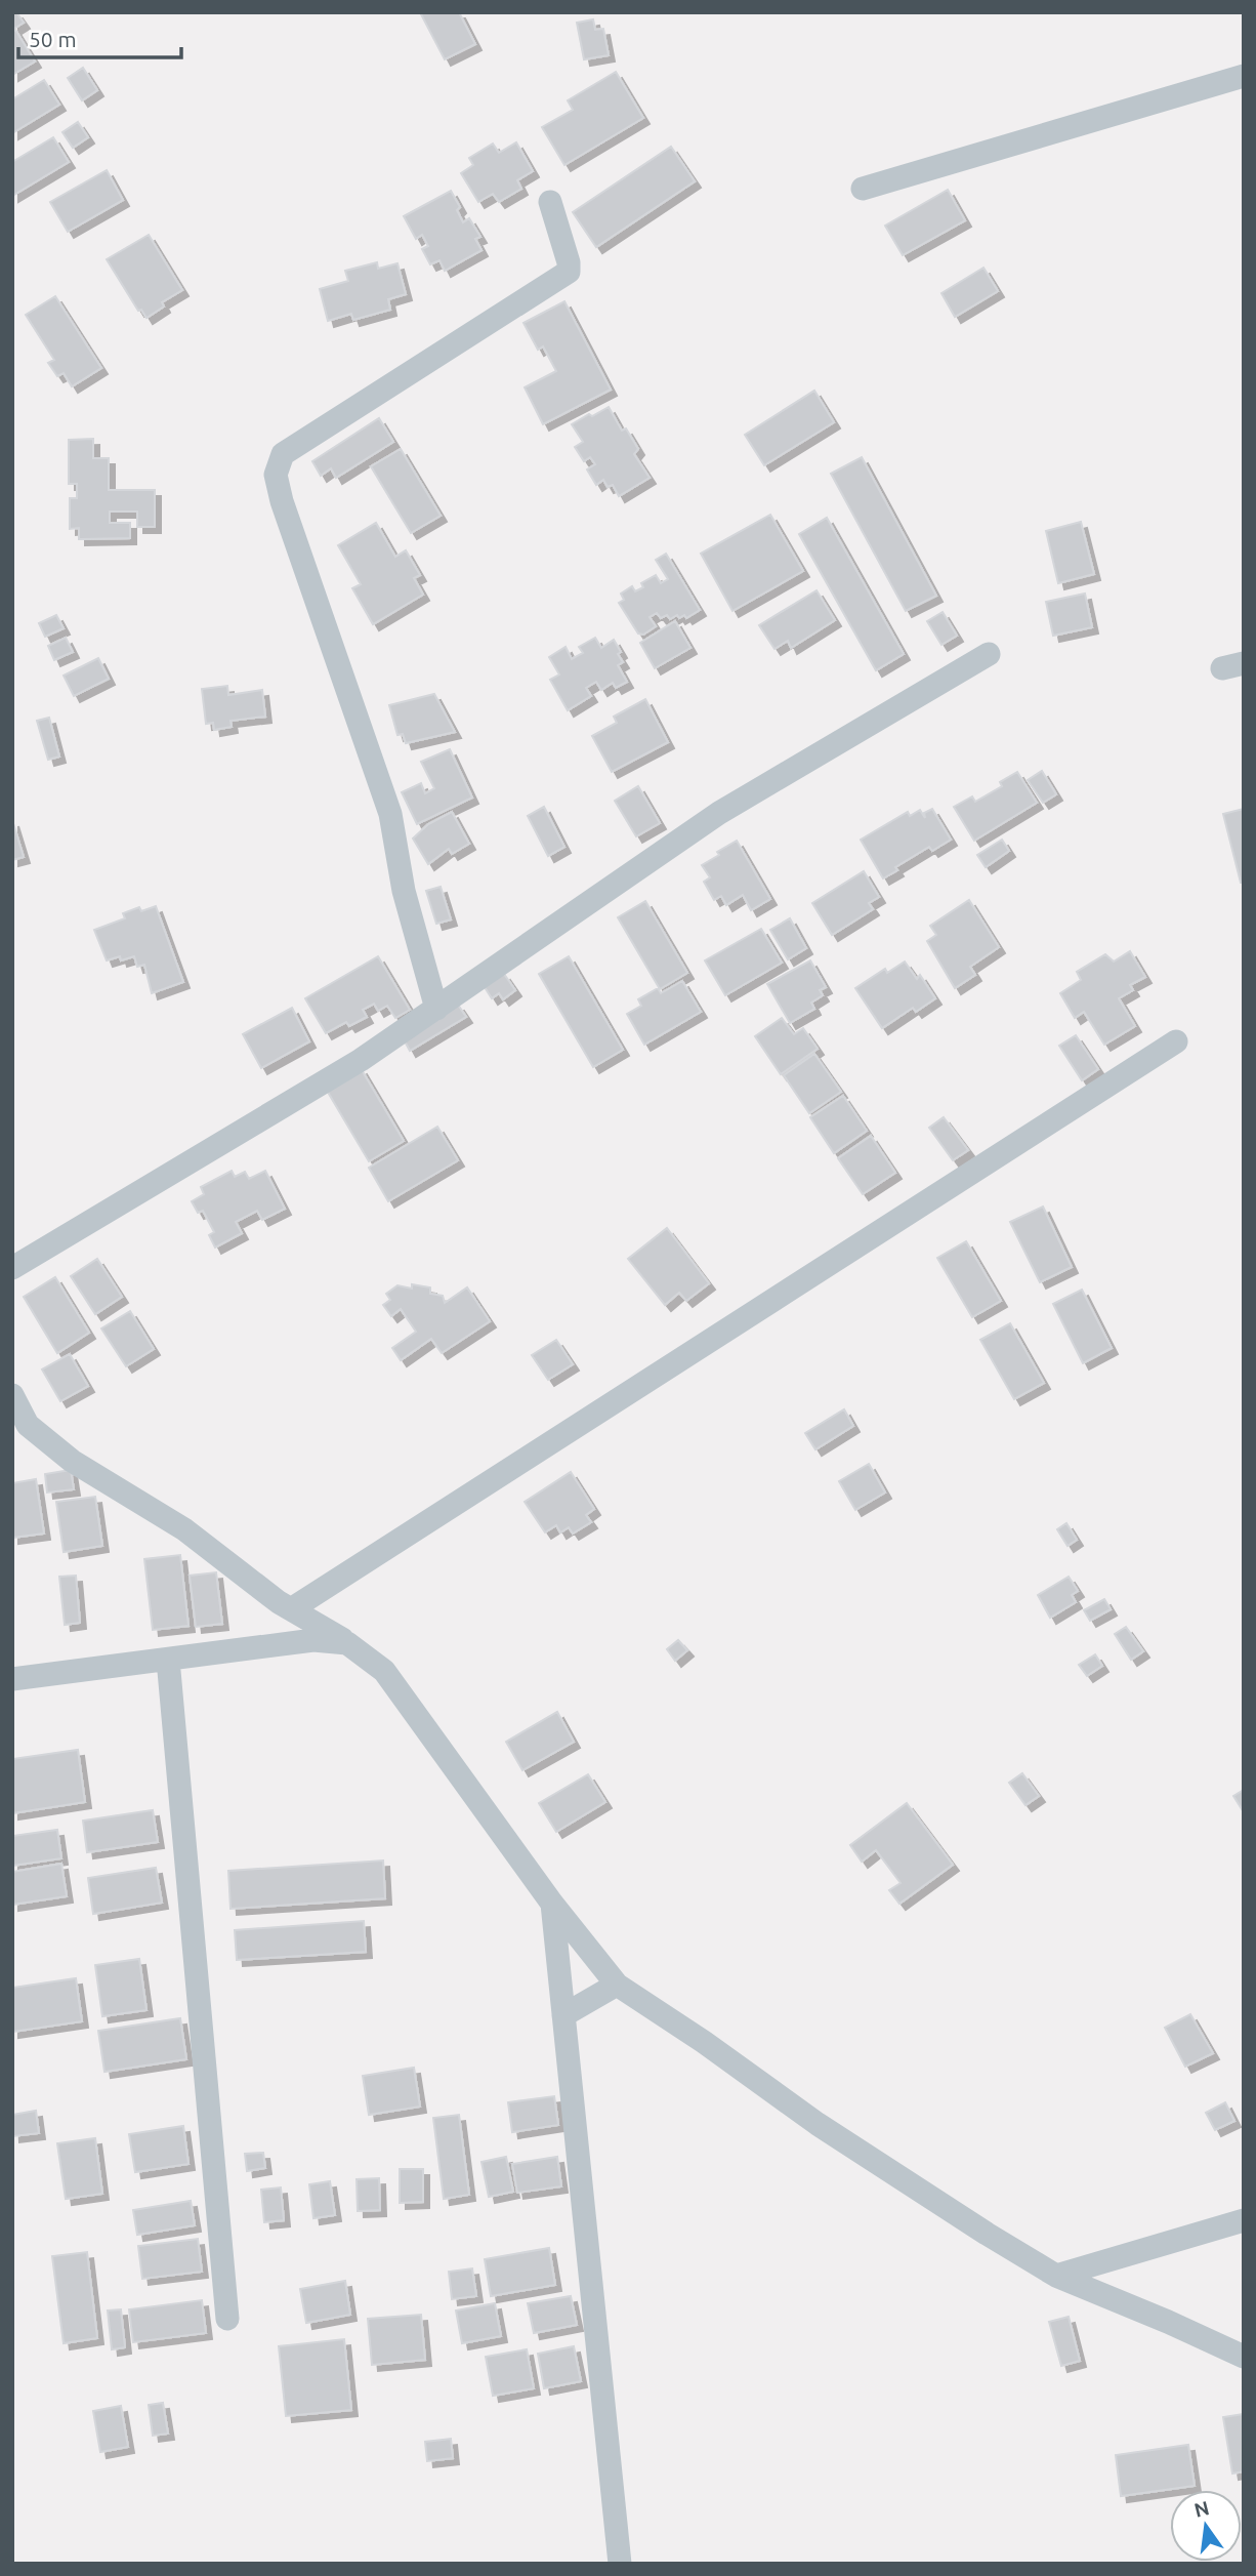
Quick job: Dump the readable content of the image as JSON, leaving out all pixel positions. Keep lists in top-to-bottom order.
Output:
{
  "scale_bar": "50 m",
  "north": "top"
}
